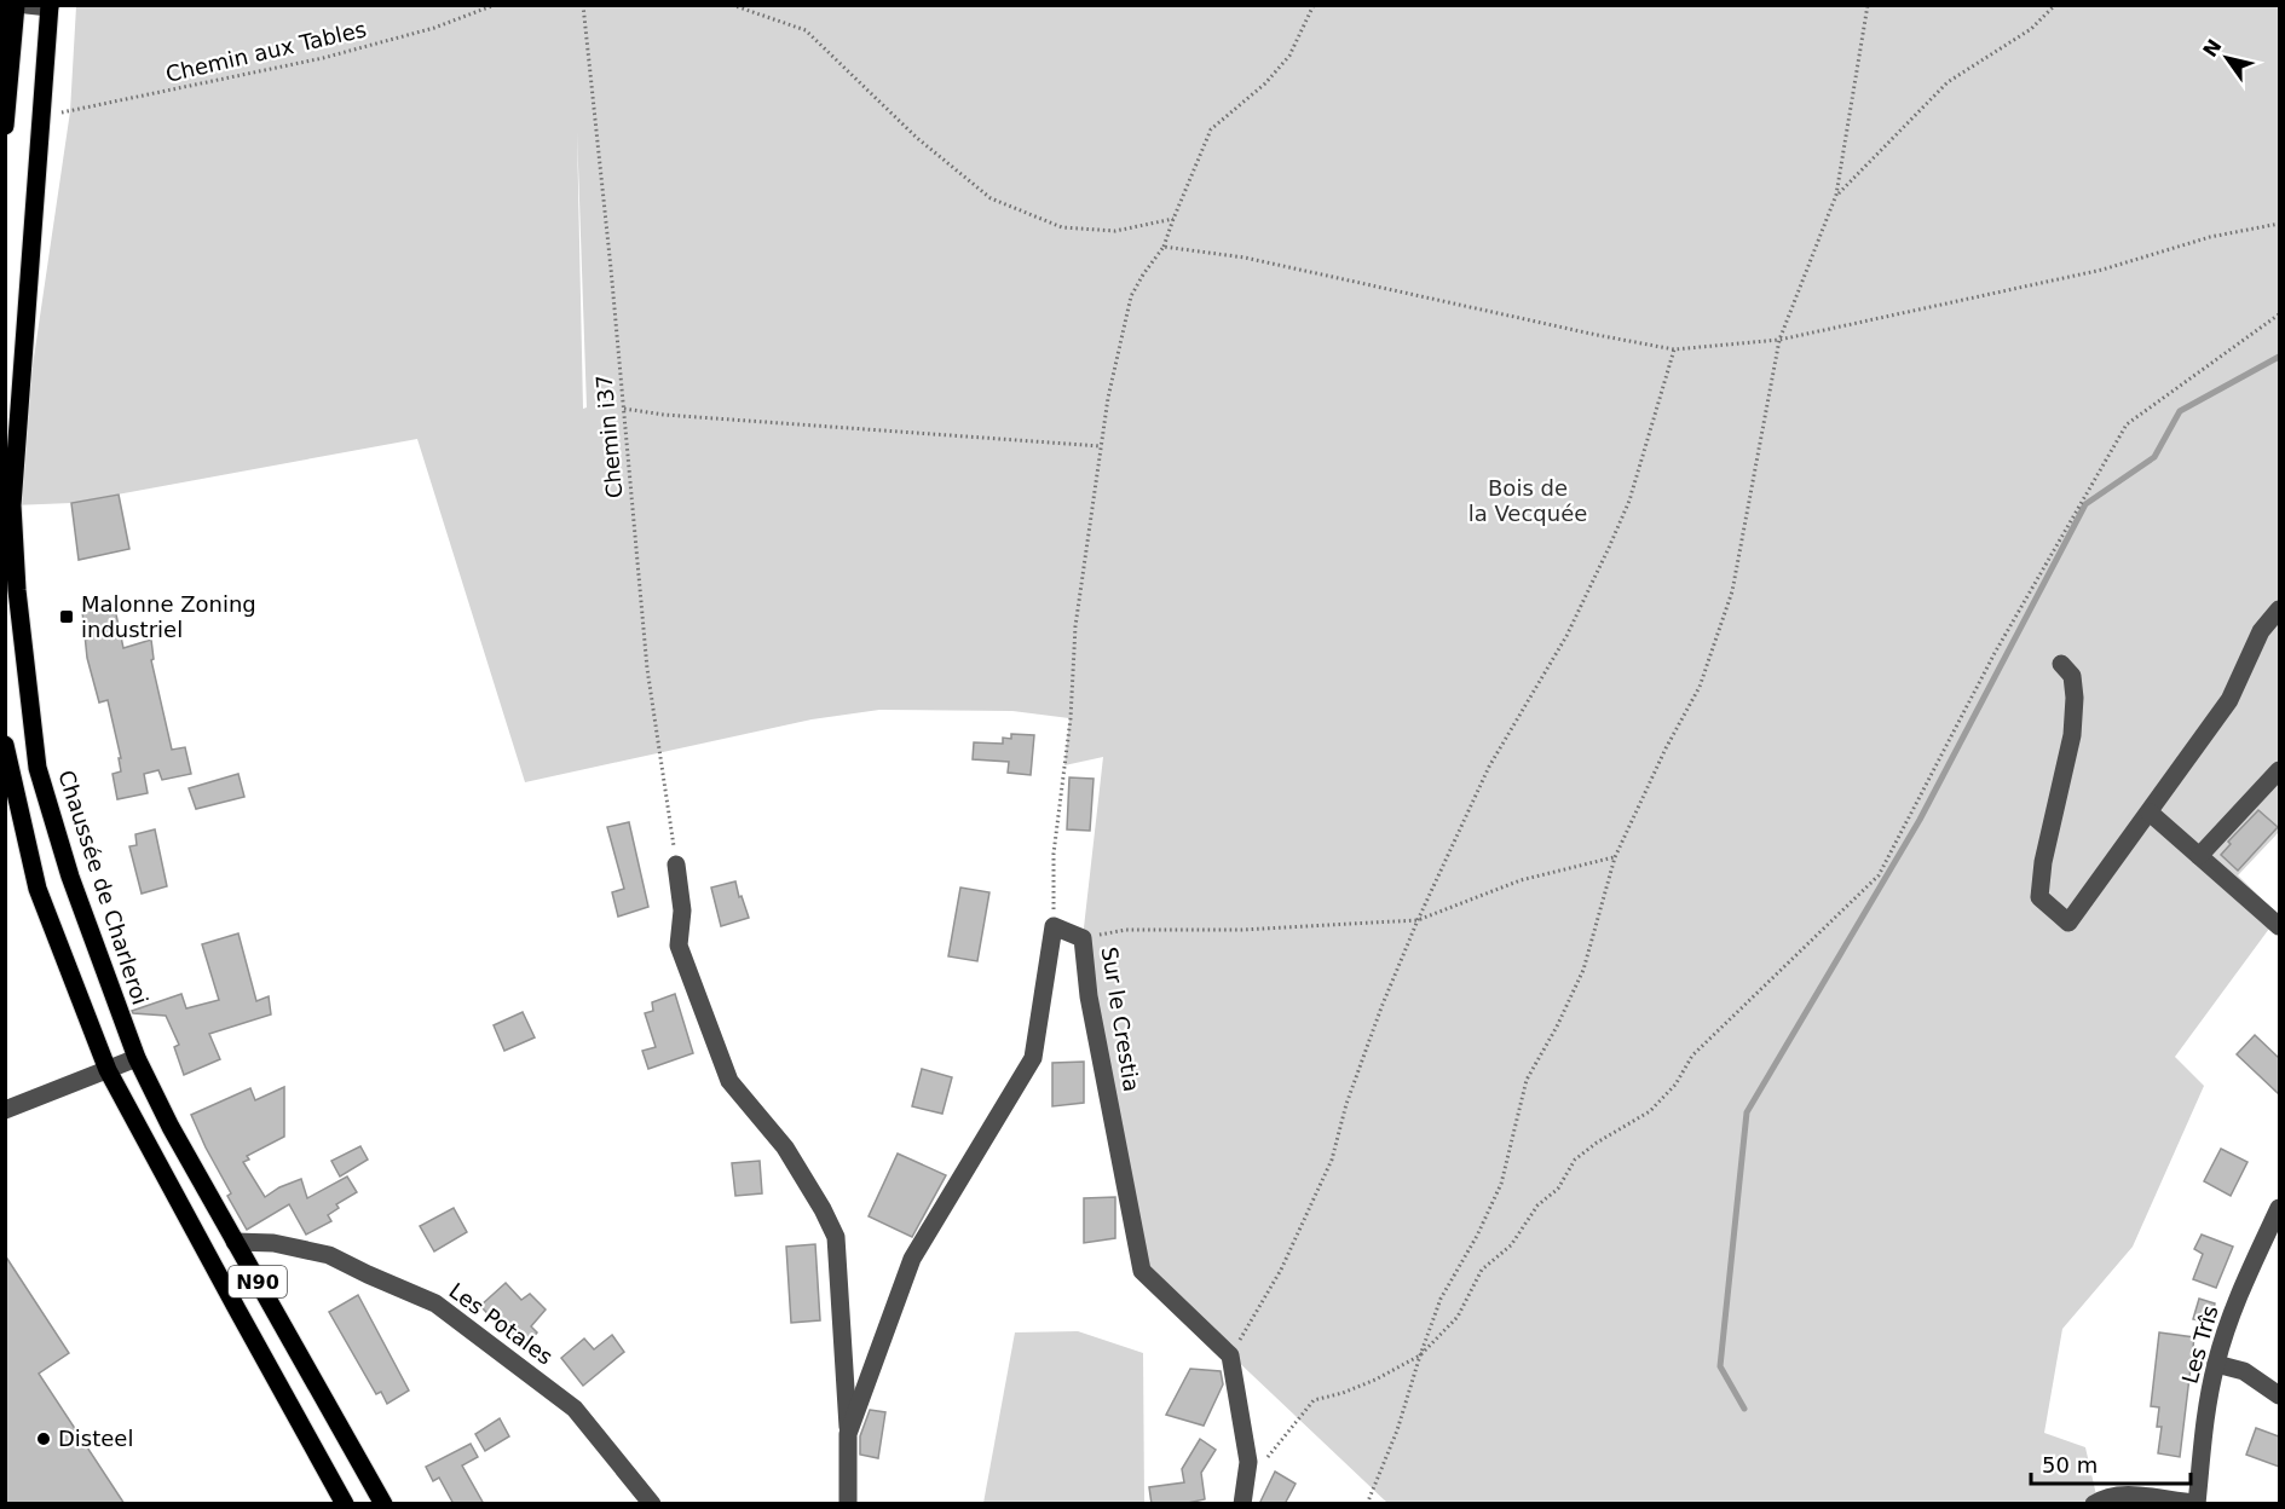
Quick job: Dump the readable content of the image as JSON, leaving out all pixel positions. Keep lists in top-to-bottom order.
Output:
{
  "streets": {
    "main road": ["Chaussée de Charleroi", "N90"],
    "street": ["Sur le Crestia", "Les Potales", "Les Trîs"],
    "path": ["Chemin aux Tables", "Chemin i37"]
  },
  "crossings": [
    ["Chemin aux Tables", "Chaussée de Charleroi"],
    ["Chaussée de Charleroi", "Les Potales"]
  ],
  "parks": ["Bois de la Vecquée"],
  "places": {
    "transit": ["Malonne Zoning industriel"],
    "other": ["Disteel"]
  },
  "scale_bar": "50 m",
  "north": "top left"
}
